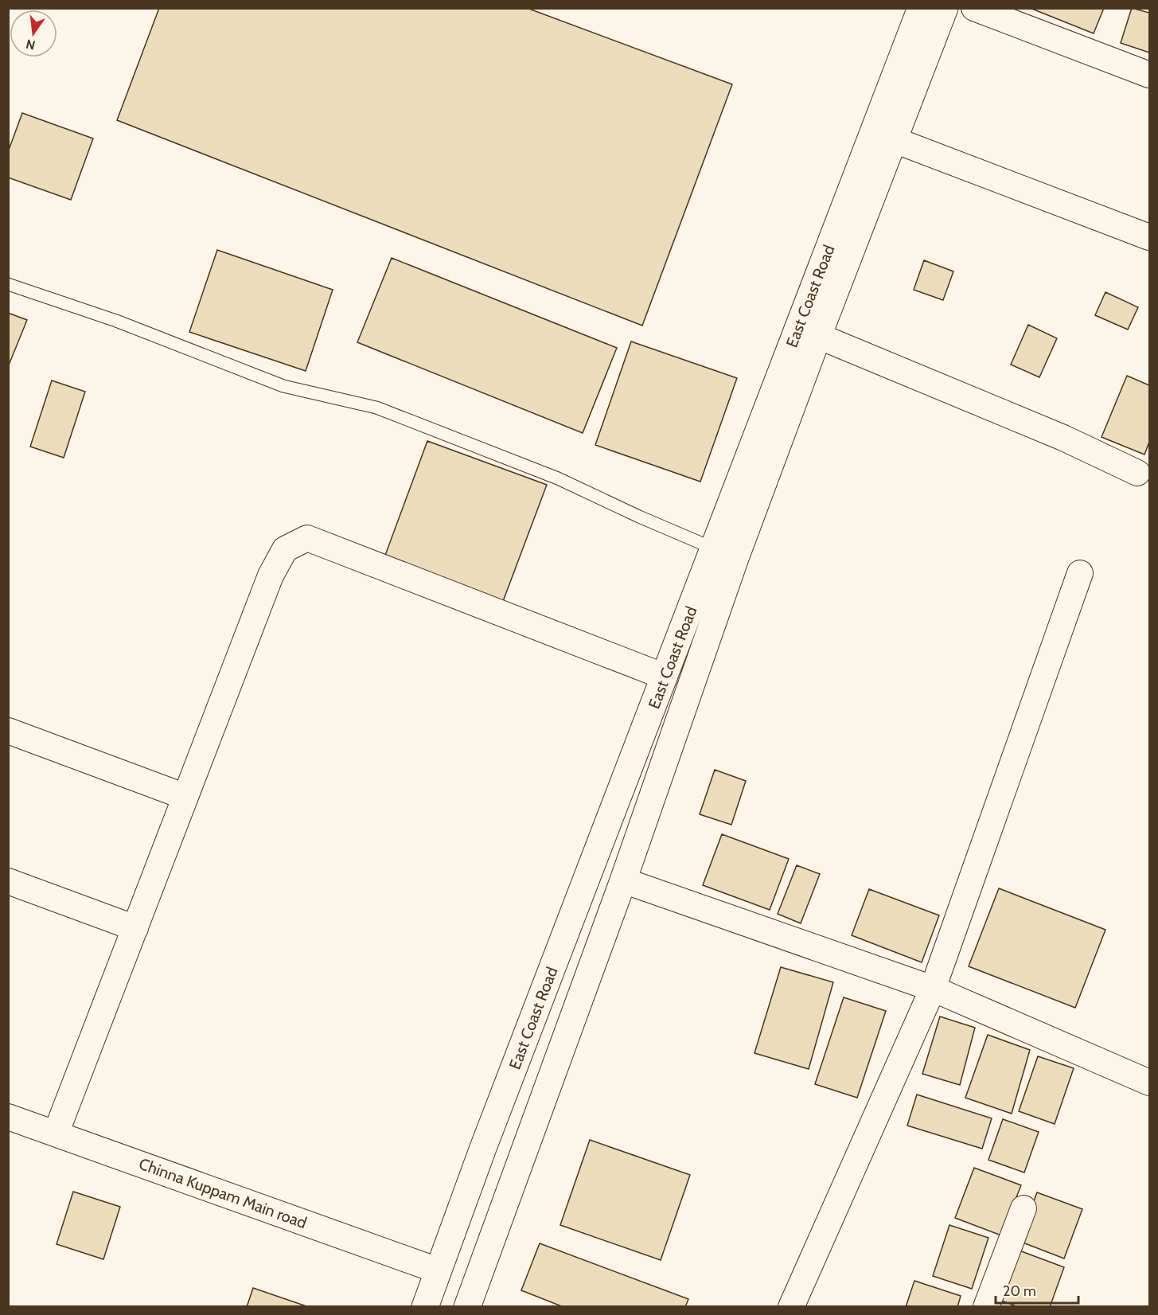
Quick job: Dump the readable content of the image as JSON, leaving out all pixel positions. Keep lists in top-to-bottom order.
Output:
{
  "streets": {
    "main road": ["East Coast Road"],
    "street": ["Chinna Kuppam Main road"]
  },
  "crossings": [
    ["East Coast Road", "Chinna Kuppam Main road"]
  ],
  "scale_bar": "20 m",
  "north": "bottom"
}
